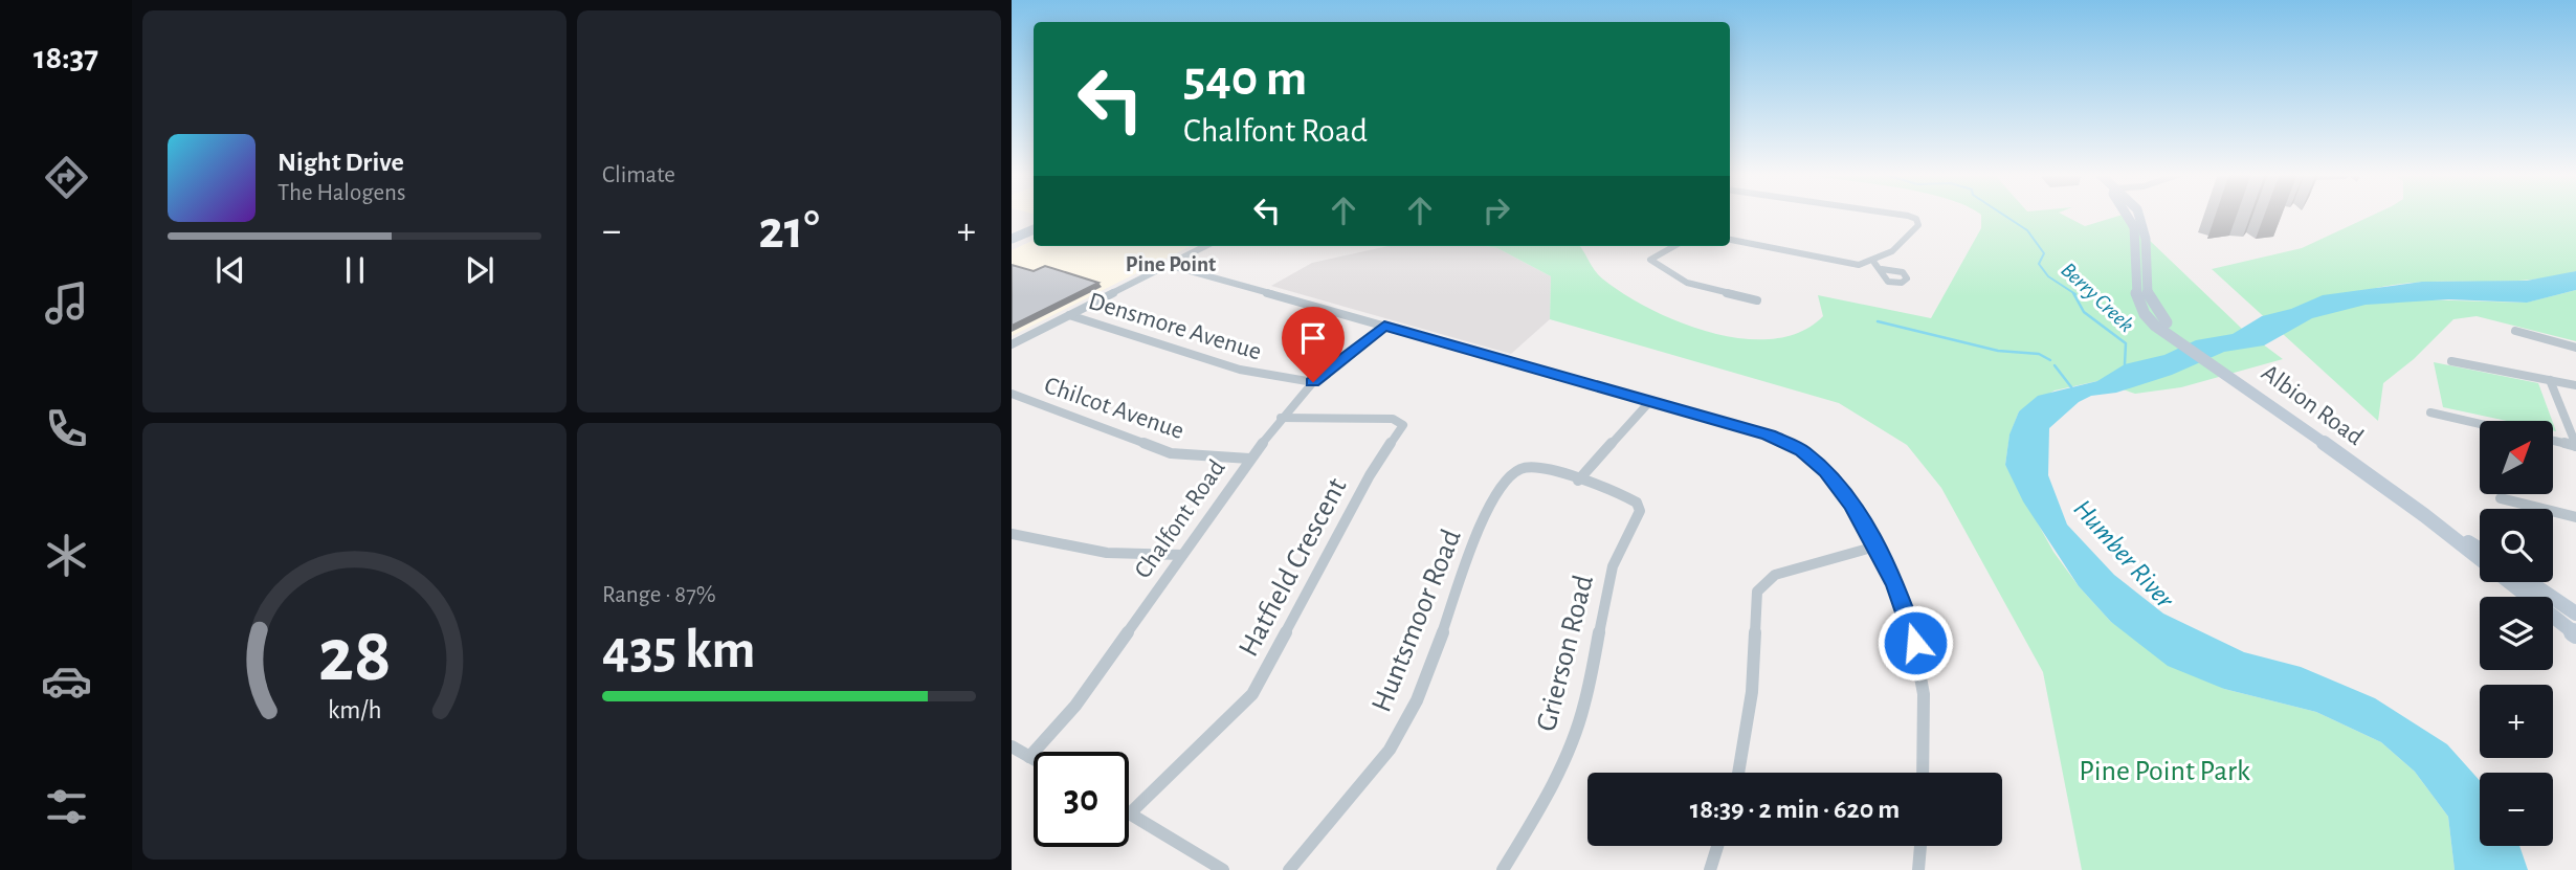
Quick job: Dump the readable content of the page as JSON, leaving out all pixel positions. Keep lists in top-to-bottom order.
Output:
{
  "streets": {
    "main road": ["Albion Road"],
    "street": [
      "Densmore Avenue",
      "Chilcot Avenue",
      "Chalfont Road",
      "Hatfield Crescent",
      "Huntsmoor Road",
      "Grierson Road"
    ]
  },
  "crossings": [
    ["Densmore Avenue", "Chalfont Road"],
    ["Chilcot Avenue", "Chalfont Road"],
    ["Chalfont Road", "Hatfield Crescent"],
    ["Huntsmoor Road", "Grierson Road"]
  ],
  "districts": ["Pine Point"],
  "water": ["Berry Creek", "Humber River"],
  "parks": ["Pine Point Park"],
  "north": "top right",
  "page": {
    "tabs": "18:37",
    "tile": [
      "Climate",
      ["Range · 87%", "435 km"]
    ],
    "turn": ["540 m", "Chalfont Road"],
    "song": ["Night Drive", "The Halogens"],
    "heat": ["−", "21°", "+"],
    "map_buttons": ["+", "−"],
    "limit": "30",
    "trip": "18:39 · 2 min · 620 m",
    "gauge": ["28", "km/h"]
  }
}
